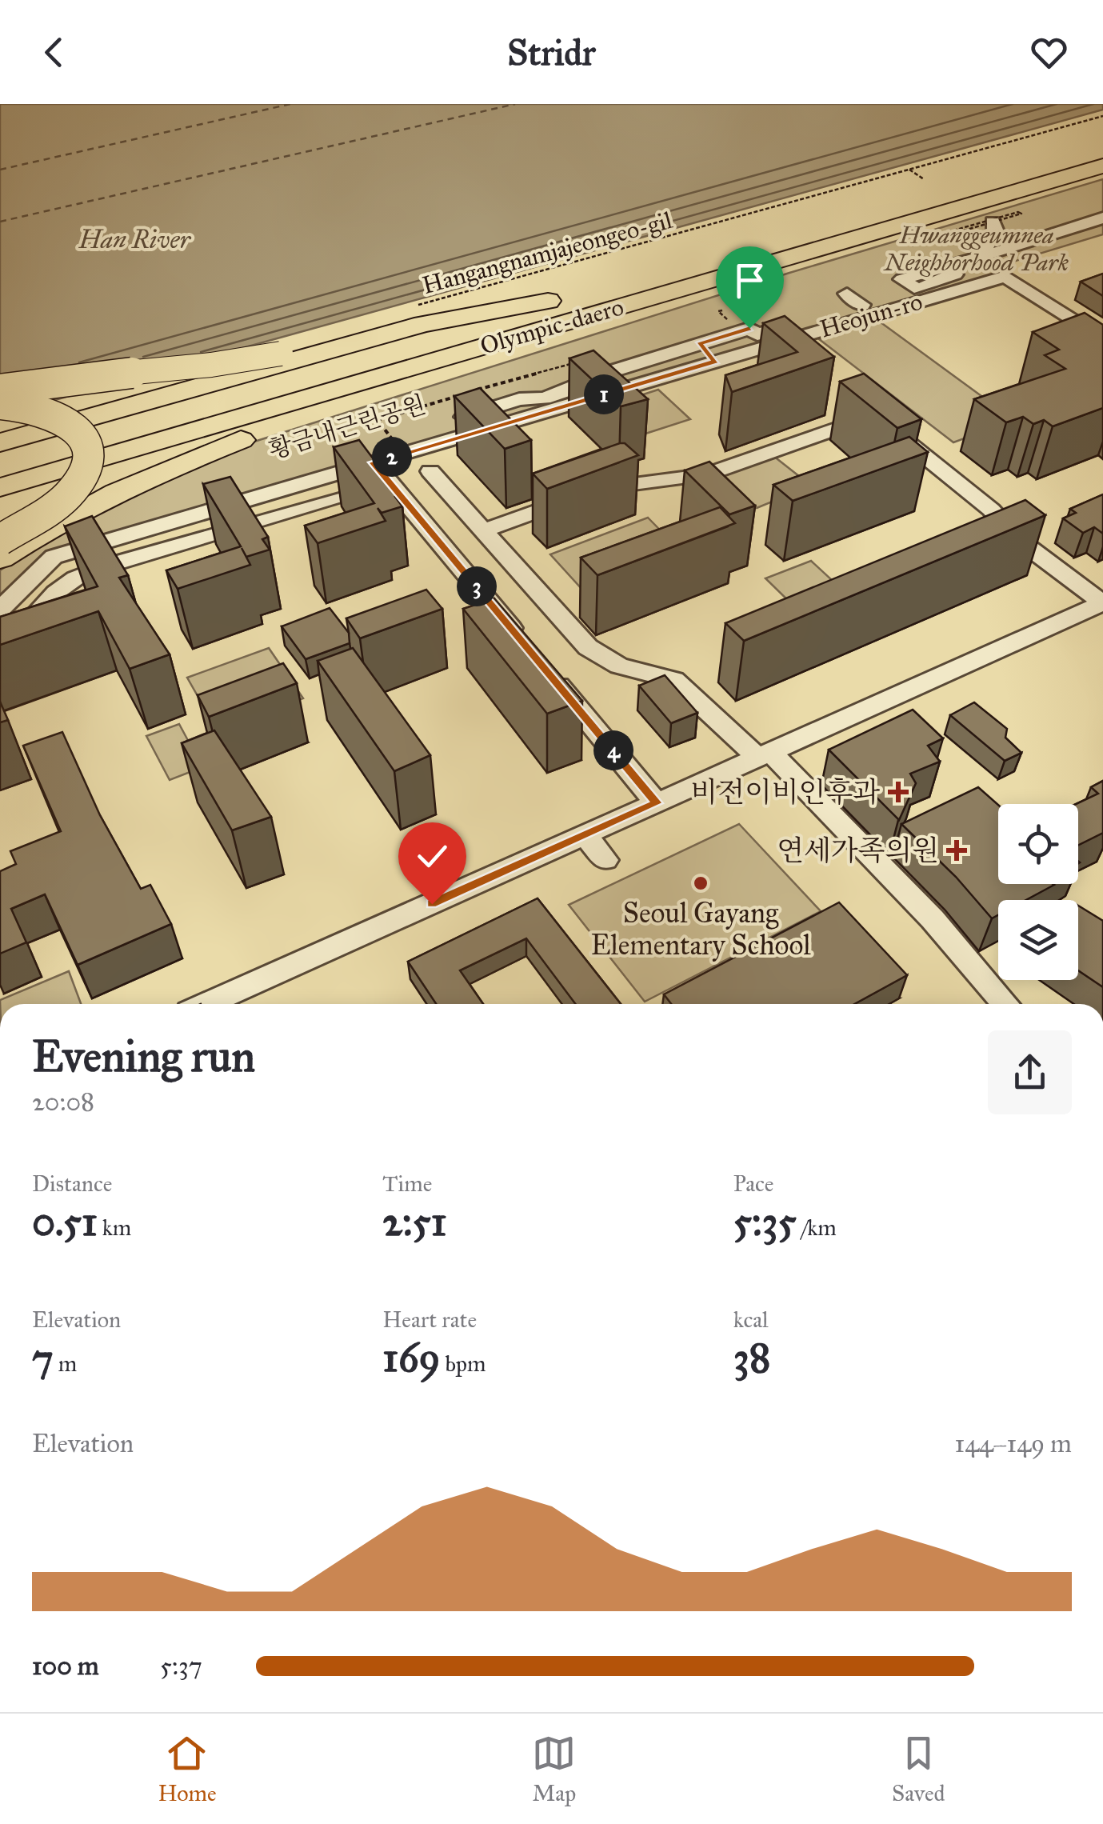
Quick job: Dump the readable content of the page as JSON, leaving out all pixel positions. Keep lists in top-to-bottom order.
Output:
{
  "streets": {
    "highway": ["Olympic-daero"],
    "street": ["Heojun-ro", "황금내근린공원"],
    "path": ["Hangangnamjajeongeo-gil"]
  },
  "crossings": [
    ["Heojun-ro", "황금내근린공원"]
  ],
  "water": ["Han River"],
  "parks": ["Hwanggeumnea Neighborhood Park"],
  "places": {
    "health": ["비전이비인후과", "연세가족의원"],
    "other": ["Seoul Gayang Elementary School"]
  },
  "page": {
    "header": "Stridr",
    "pins": [
      "1",
      "2",
      "3",
      "4"
    ],
    "heading": ["Evening run", "20:08"],
    "stats": [
      ["Distance", "0.51 km"],
      ["Time", "2:51"],
      ["Pace", "5:35 /km"],
      ["Elevation", "7 m"],
      ["Heart rate", "169 bpm"],
      ["kcal", "38"]
    ],
    "chart": ["Elevation", "144–149 m"],
    "list": [
      {
        "name": "100 m",
        "note": "5:37"
      }
    ],
    "tabs": ["Home", "Map", "Saved"]
  }
}
